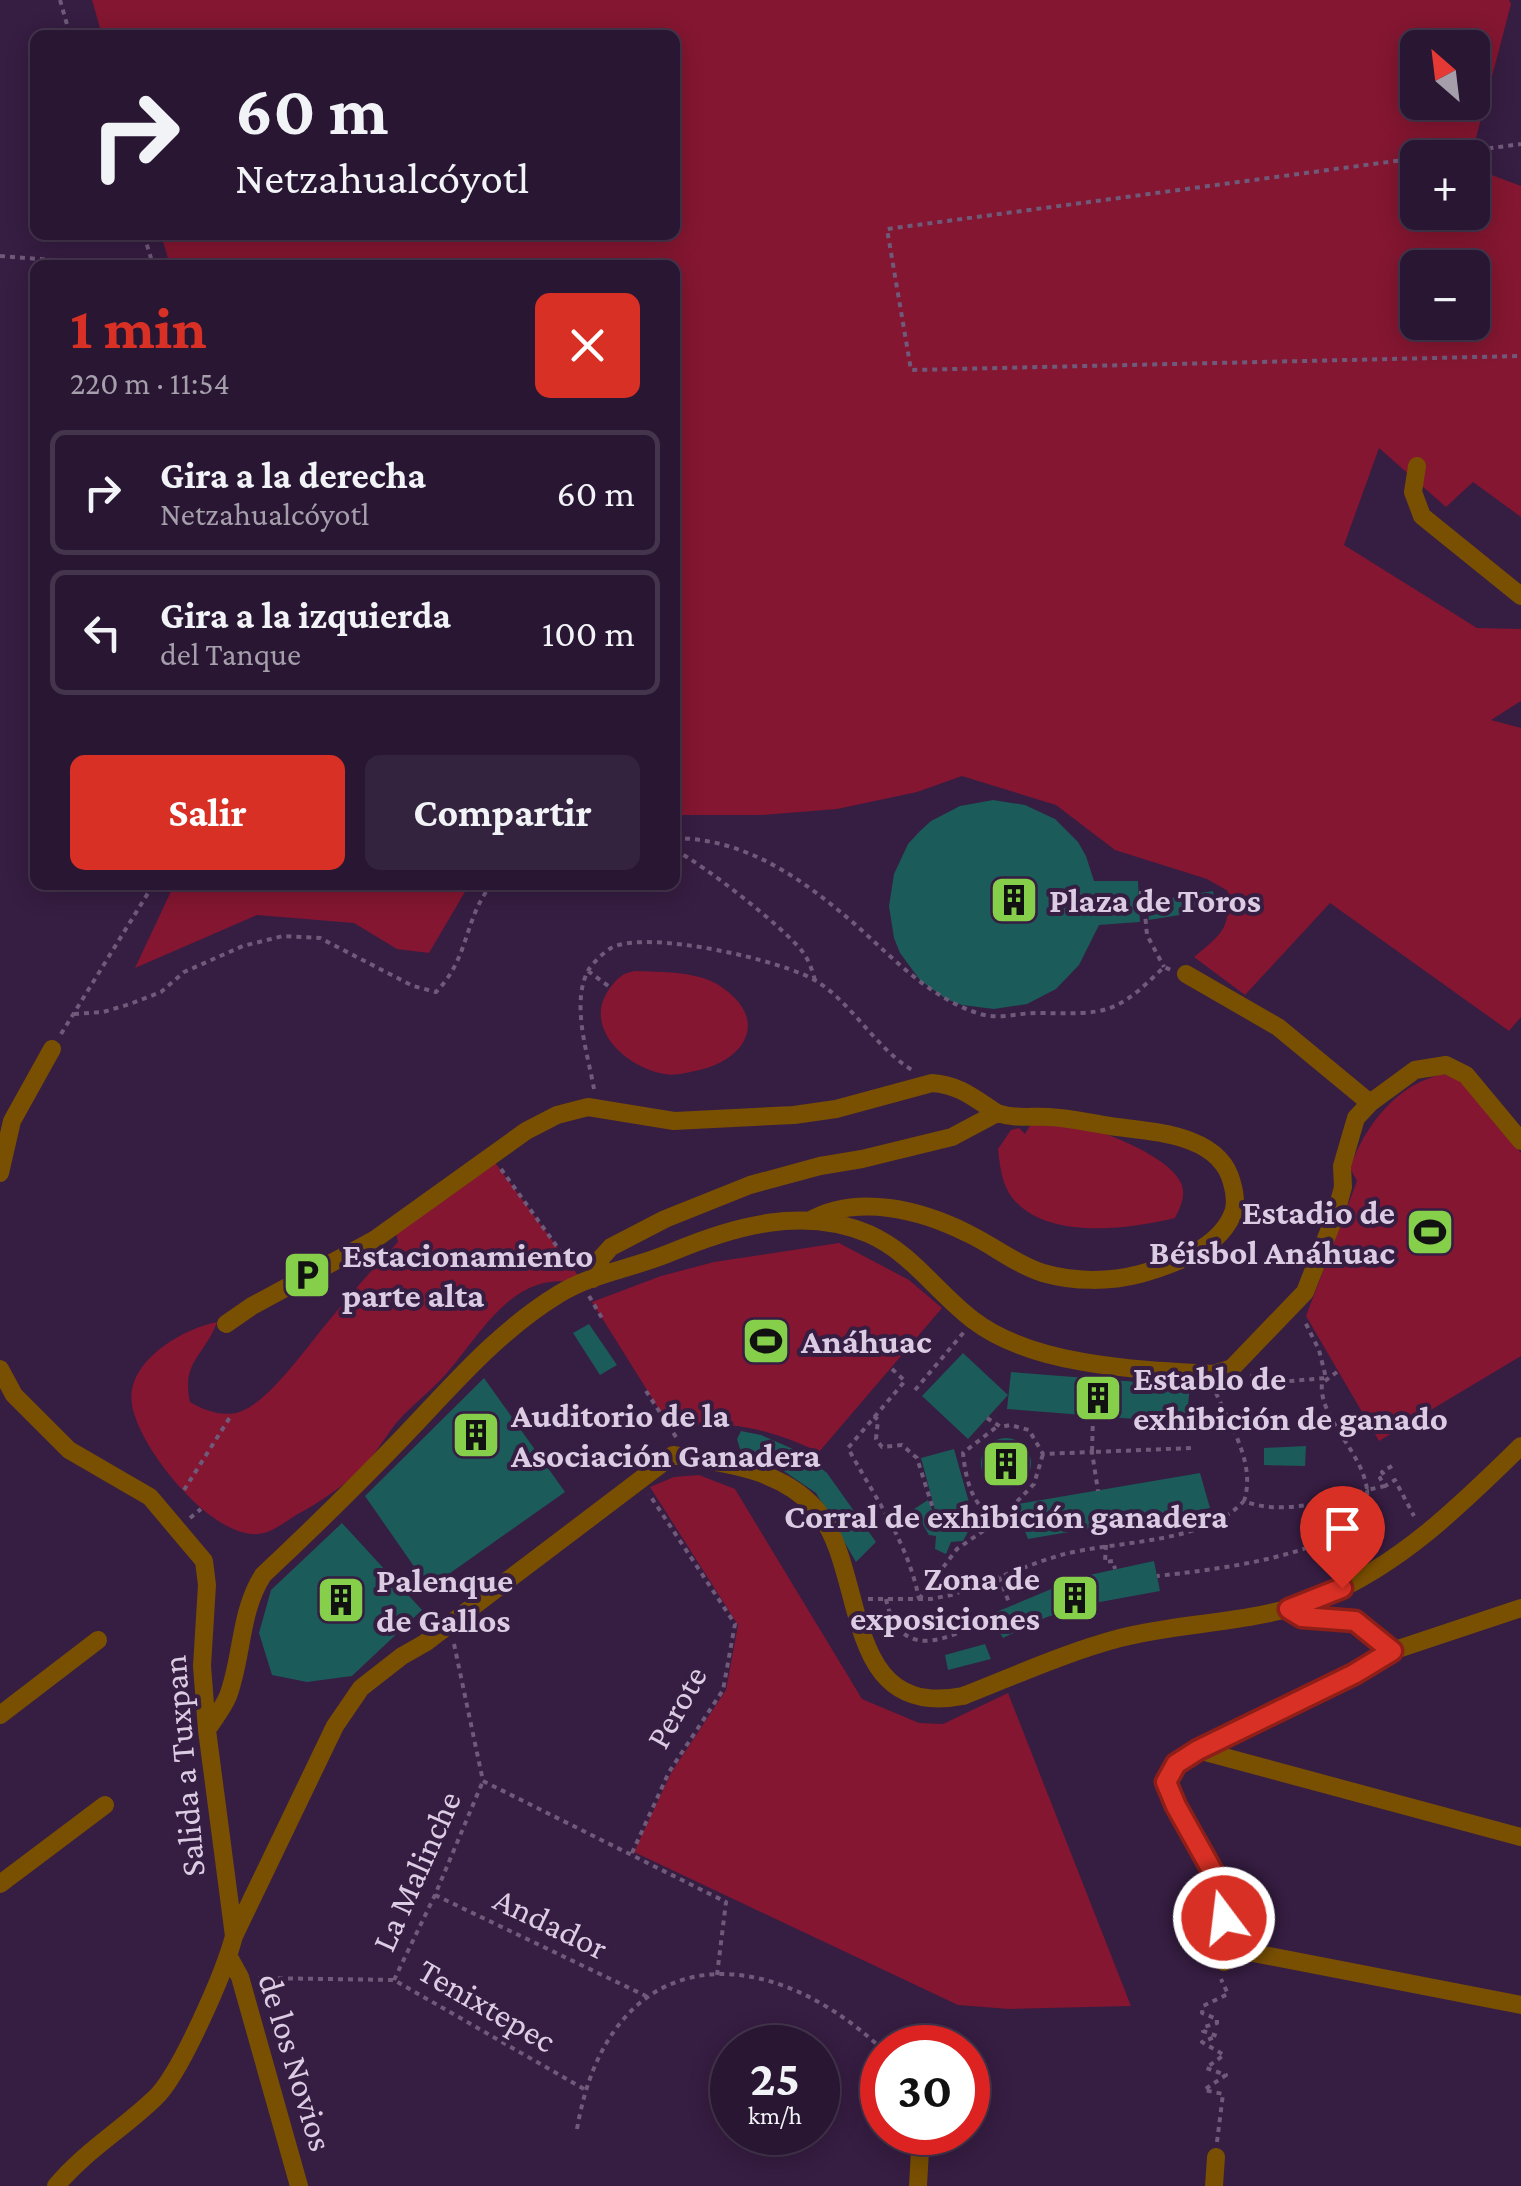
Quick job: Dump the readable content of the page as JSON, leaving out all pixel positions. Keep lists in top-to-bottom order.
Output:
{
  "streets": {
    "street": ["Salida a Tuxpan", "de los Novios"],
    "path": [
      "Perote",
      "La Malinche",
      "Andador",
      "Tenixtepec"
    ]
  },
  "crossings": [
    ["Salida a Tuxpan", "de los Novios"],
    ["La Malinche", "Andador"],
    ["La Malinche", "Tenixtepec"],
    ["Tenixtepec", "de los Novios"]
  ],
  "places": {
    "building": [
      "Plaza de Toros",
      "Establo de exhibición de ganado",
      "Auditorio de la Asociación Ganadera",
      "Corral de exhibición ganadera",
      "Zona de exposiciones",
      "Palenque de Gallos"
    ],
    "sports": ["Estadio de Béisbol Anáhuac", "Anáhuac"],
    "parking": ["Estacionamiento parte alta"]
  },
  "north": "top left",
  "page": {
    "map_buttons": ["+", "−"],
    "turn": ["60 m", "Netzahualcóyotl"],
    "heading": ["1 min", "220 m · 11:54"],
    "list": [
      {
        "name": "Gira a la derecha",
        "note": "Netzahualcóyotl",
        "value": "60 m"
      },
      {
        "name": "Gira a la izquierda",
        "note": "del Tanque",
        "value": "100 m"
      }
    ],
    "buttons": ["Salir", "Compartir"],
    "speed": "25 km/h",
    "limit": "30"
  }
}
